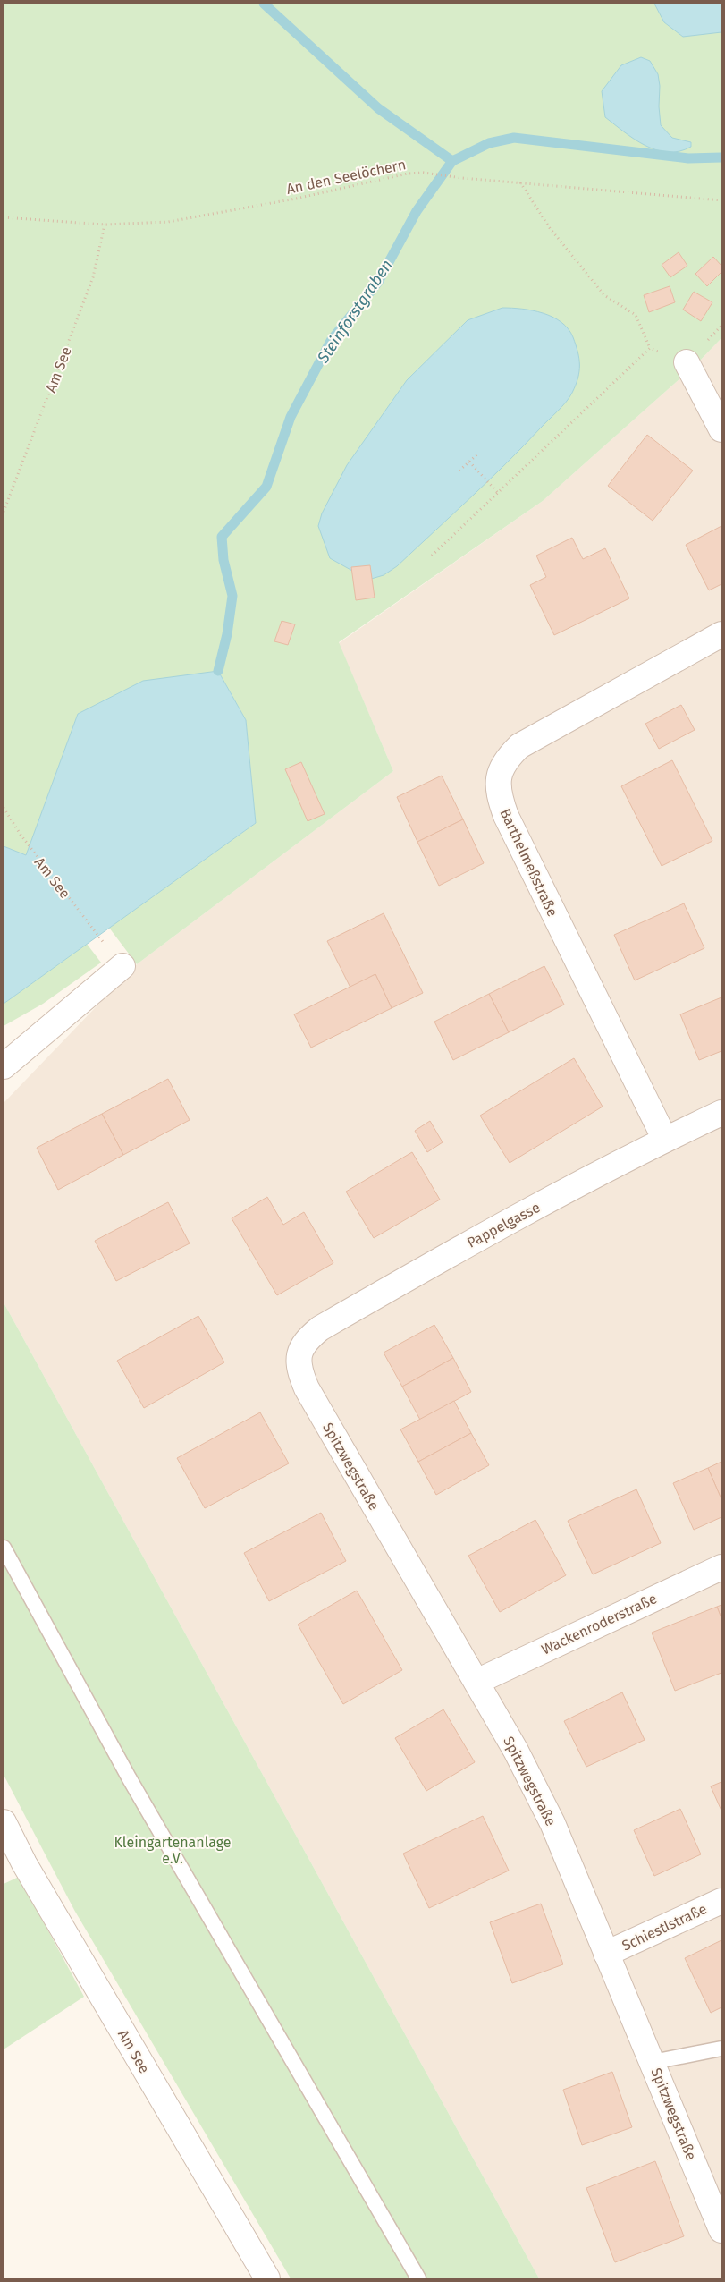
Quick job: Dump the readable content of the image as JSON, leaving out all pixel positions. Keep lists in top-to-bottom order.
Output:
{
  "streets": {
    "street": [
      "Am See",
      "Barthelmeßstraße",
      "Pappelgasse",
      "Spitzwegstraße",
      "Wackenroderstraße",
      "Schiestlstraße"
    ],
    "path": ["An den Seelöchern"]
  },
  "crossings": [
    ["An den Seelöchern", "Am See"],
    ["Barthelmeßstraße", "Pappelgasse"],
    ["Pappelgasse", "Spitzwegstraße"],
    ["Spitzwegstraße", "Wackenroderstraße"],
    ["Spitzwegstraße", "Schiestlstraße"]
  ],
  "water": ["Steinforstgraben"],
  "parks": ["Kleingartenanlage e.V."]
}
